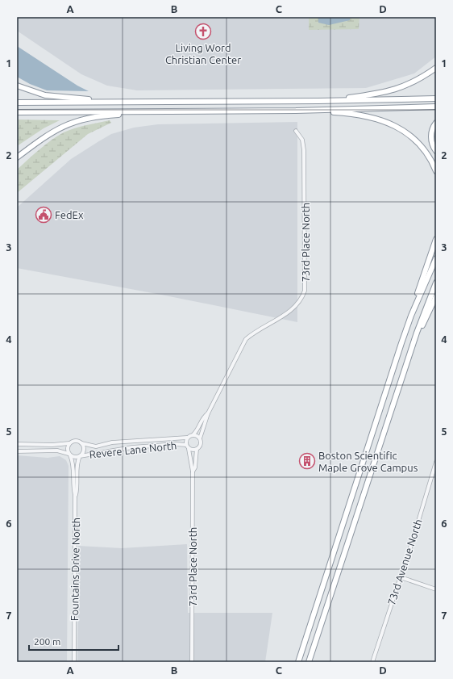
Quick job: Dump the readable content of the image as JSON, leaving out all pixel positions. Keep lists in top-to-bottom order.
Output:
{
  "streets": {
    "street": [
      "73rd Place North",
      "Revere Lane North",
      "73rd Avenue North",
      "Fountains Drive North"
    ]
  },
  "crossings": [
    ["73rd Place North", "Revere Lane North"],
    ["Revere Lane North", "Fountains Drive North"]
  ],
  "places": {
    "church": ["Living Word Christian Center"],
    "public building": ["FedEx"],
    "building": ["Boston Scientific Maple Grove Campus"]
  },
  "scale_bar": "200 m",
  "grid": {
    "columns": [
      "A",
      "B",
      "C",
      "D"
    ],
    "rows": [
      "1",
      "2",
      "3",
      "4",
      "5",
      "6",
      "7"
    ]
  }
}
